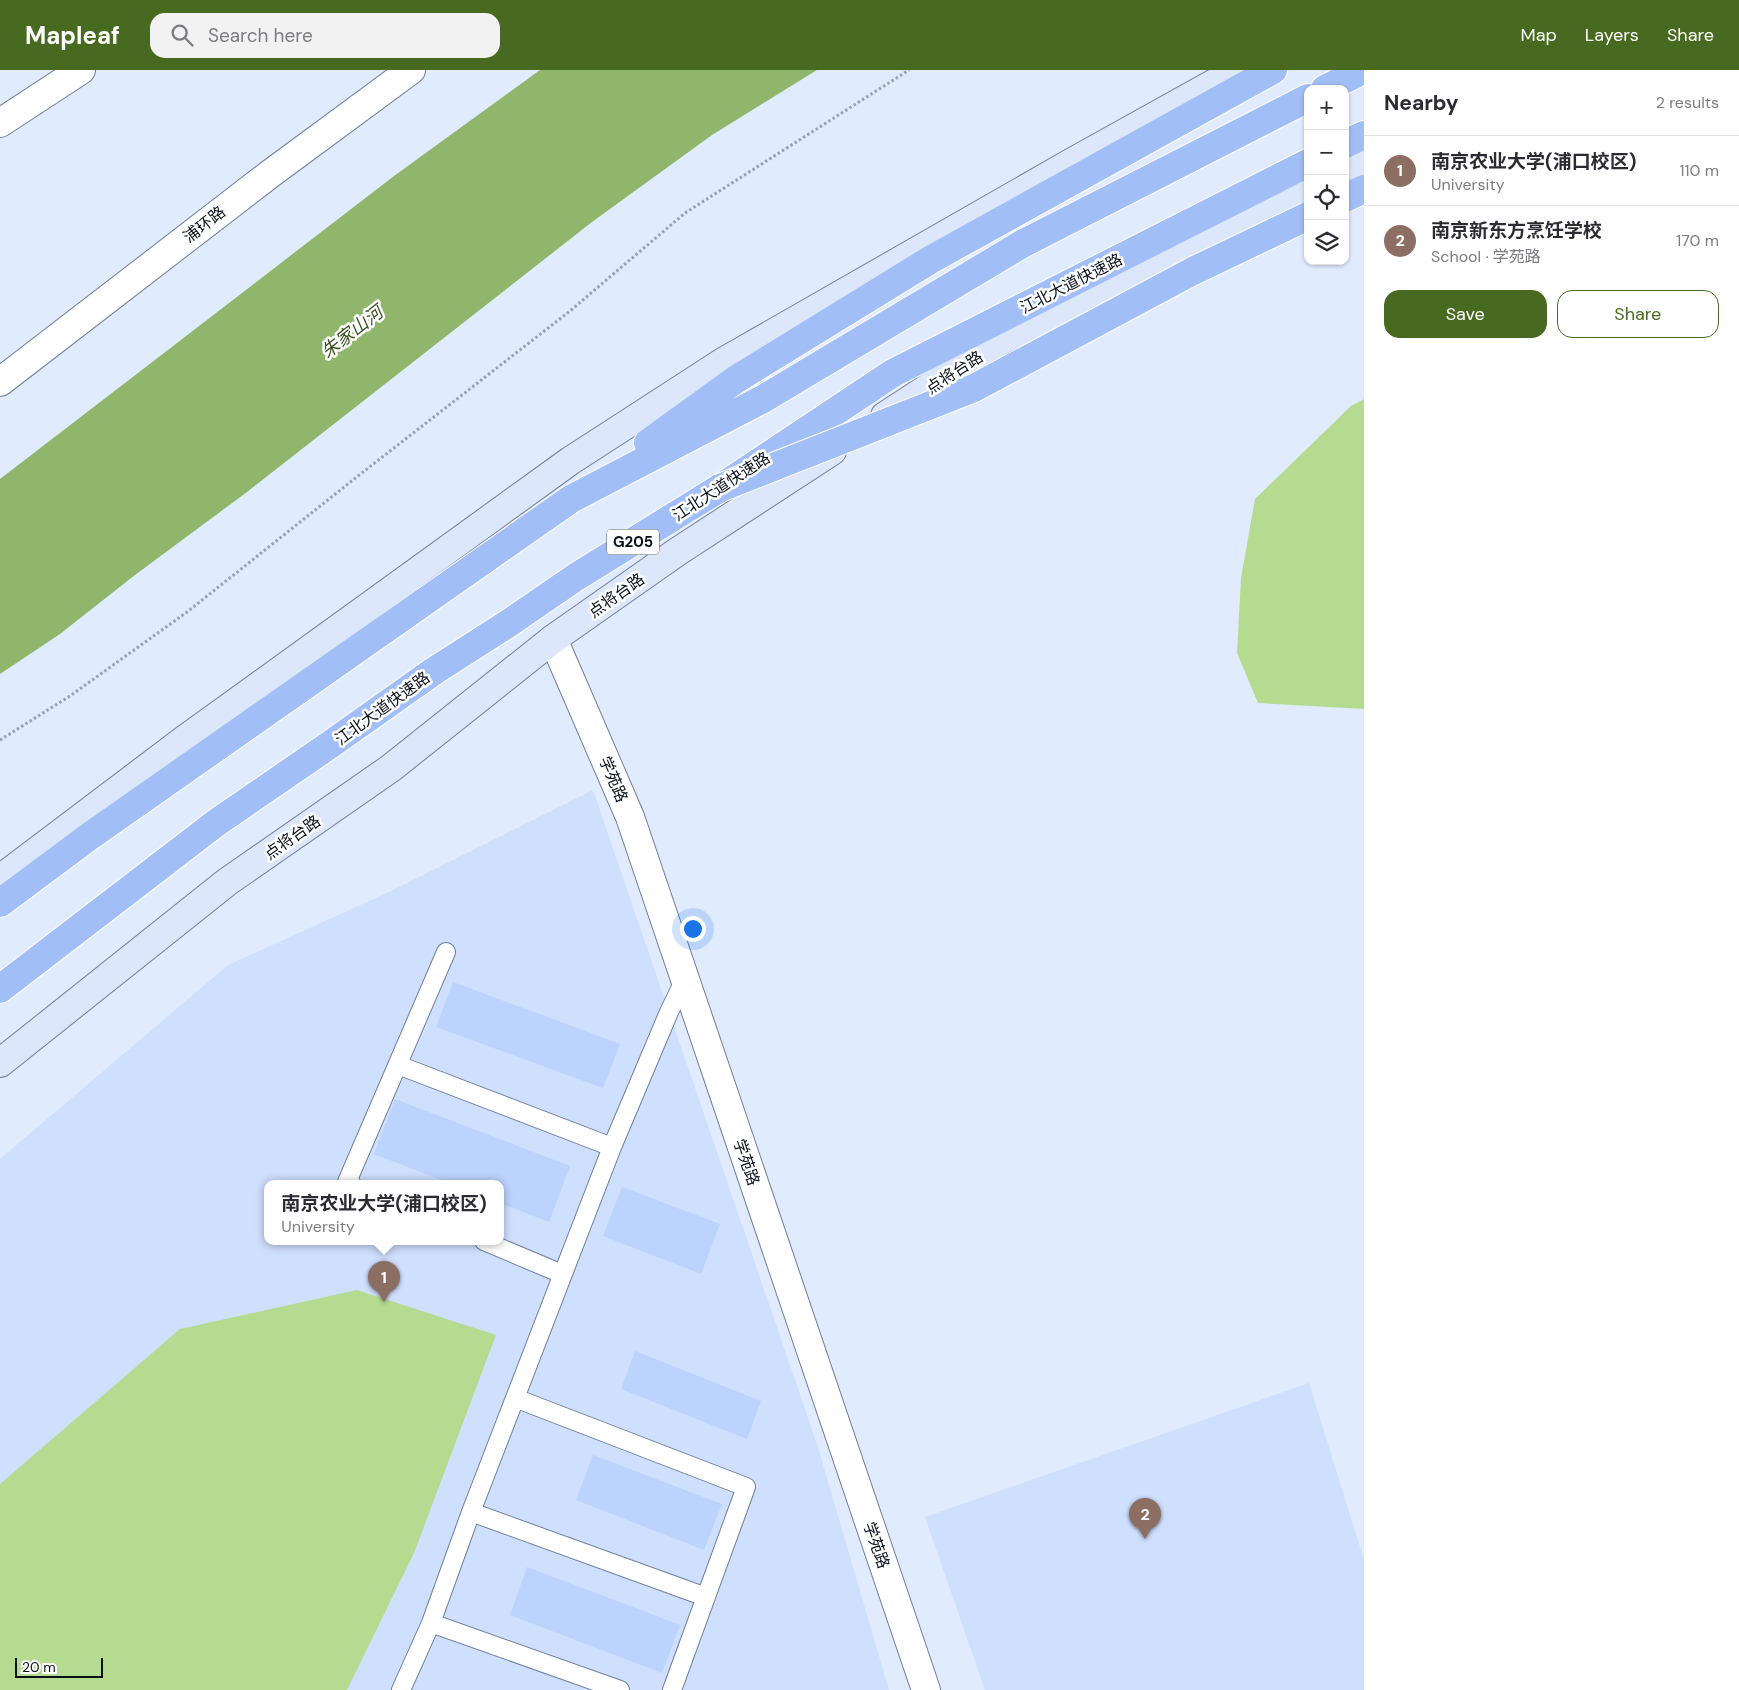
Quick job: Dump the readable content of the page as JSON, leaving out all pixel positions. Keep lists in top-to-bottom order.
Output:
{
  "streets": {
    "highway": ["江北大道快速路", "G205"],
    "main road": ["点将台路"],
    "street": ["浦环路", "学苑路"]
  },
  "crossings": [
    ["点将台路", "学苑路"]
  ],
  "water": ["朱家山河"],
  "scale_bar": "20 m",
  "page": {
    "header": "Mapleaf",
    "search": "Search here",
    "nav": ["Map", "Layers", "Share"],
    "heading": ["Nearby", "2 results"],
    "map_buttons": ["+", "−"],
    "list": [
      {
        "mark": "1",
        "name": "南京农业大学(浦口校区)",
        "note": "University",
        "value": "110 m"
      },
      {
        "mark": "2",
        "name": "南京新东方烹饪学校",
        "note": "School · 学苑路",
        "value": "170 m"
      }
    ],
    "buttons": ["Save", "Share"],
    "popup": ["南京农业大学(浦口校区)", "University"],
    "pins": ["1", "2"],
    "scale": "20 m"
  }
}
